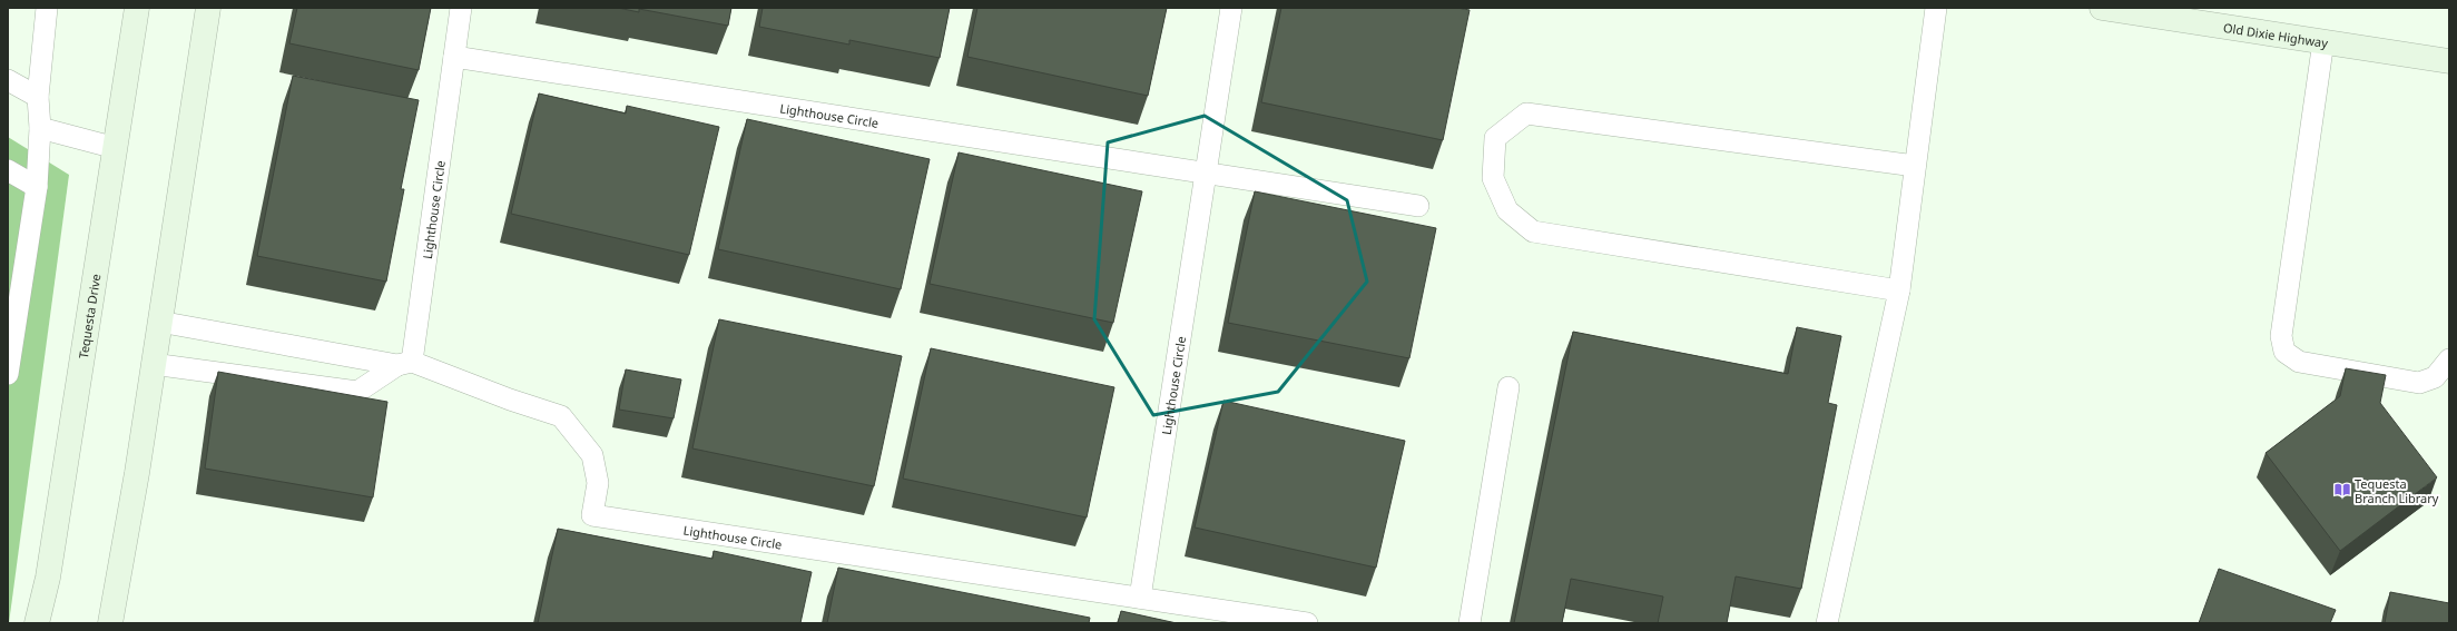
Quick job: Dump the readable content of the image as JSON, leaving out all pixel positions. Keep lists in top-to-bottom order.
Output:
{
  "streets": {
    "street": ["Old Dixie Highway", "Tequesta Drive"],
    "lane": ["Lighthouse Circle"]
  },
  "places": {
    "library": ["Tequesta Branch Library"]
  }
}
